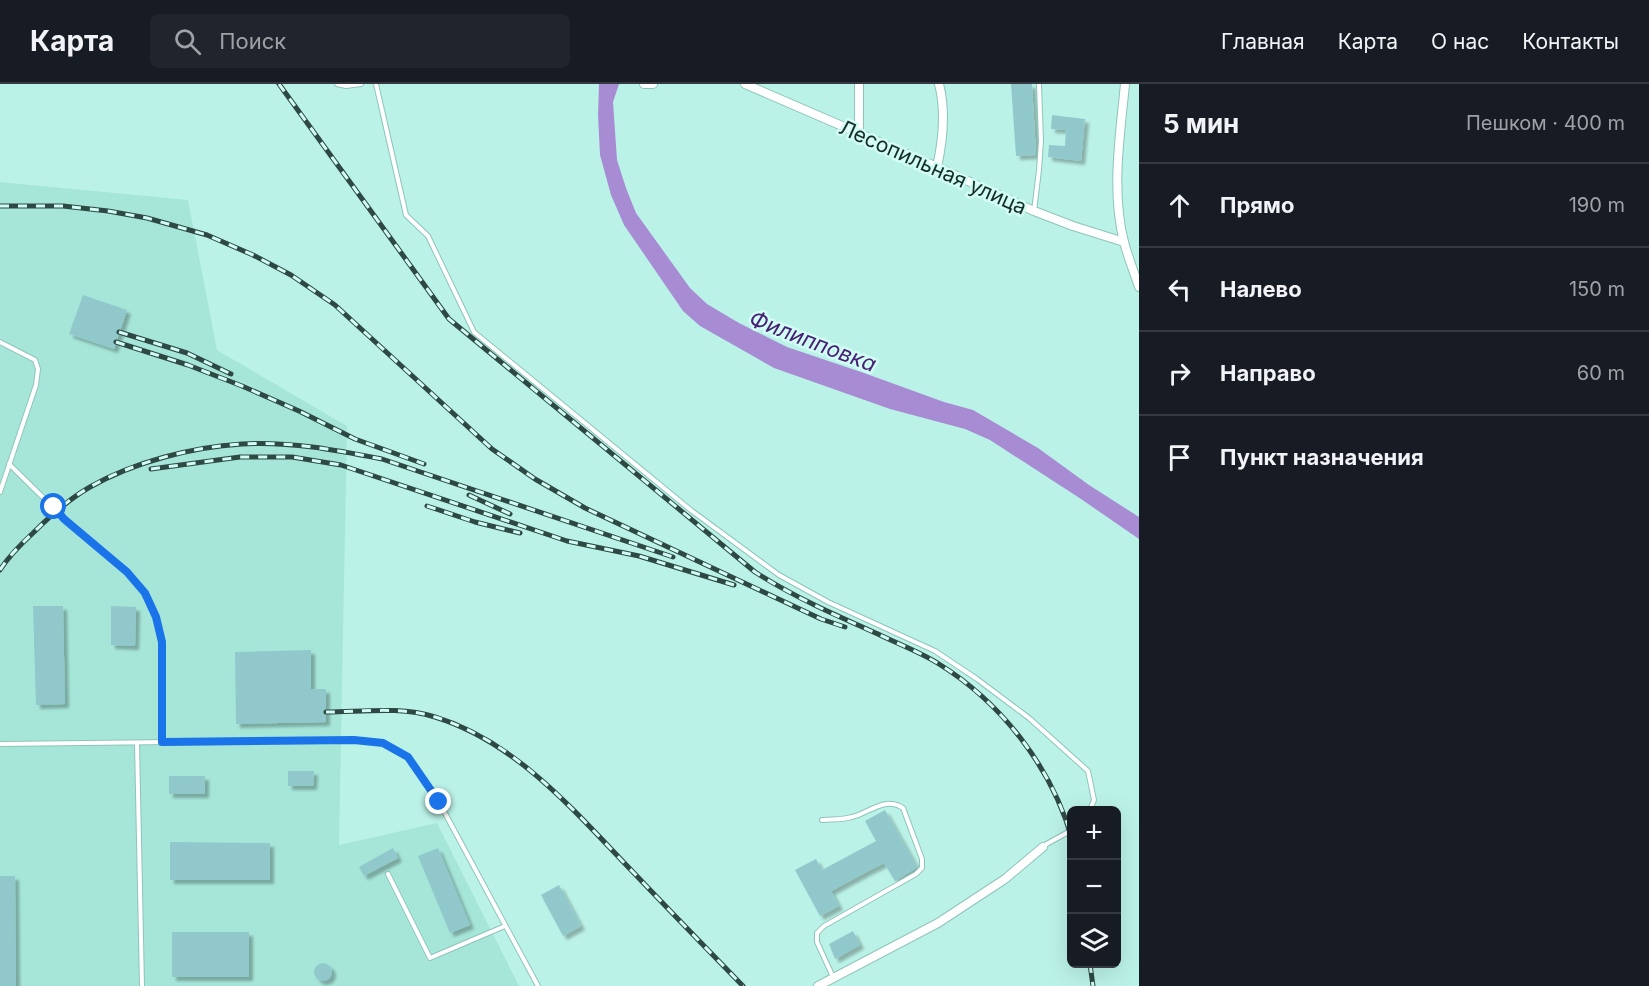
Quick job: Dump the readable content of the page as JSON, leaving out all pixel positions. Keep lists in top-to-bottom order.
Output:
{
  "streets": {
    "street": ["Лесопильная улица"]
  },
  "water": ["Филипповка"],
  "page": {
    "header": "Карта",
    "search": "Поиск",
    "nav": [
      "Главная",
      "Карта",
      "О нас",
      "Контакты"
    ],
    "heading": ["5 мин", "Пешком · 400 m"],
    "list": [
      ["Прямо", "190 m"],
      ["Налево", "150 m"],
      ["Направо", "60 m"],
      "Пункт назначения"
    ],
    "map_buttons": ["+", "−"]
  }
}
